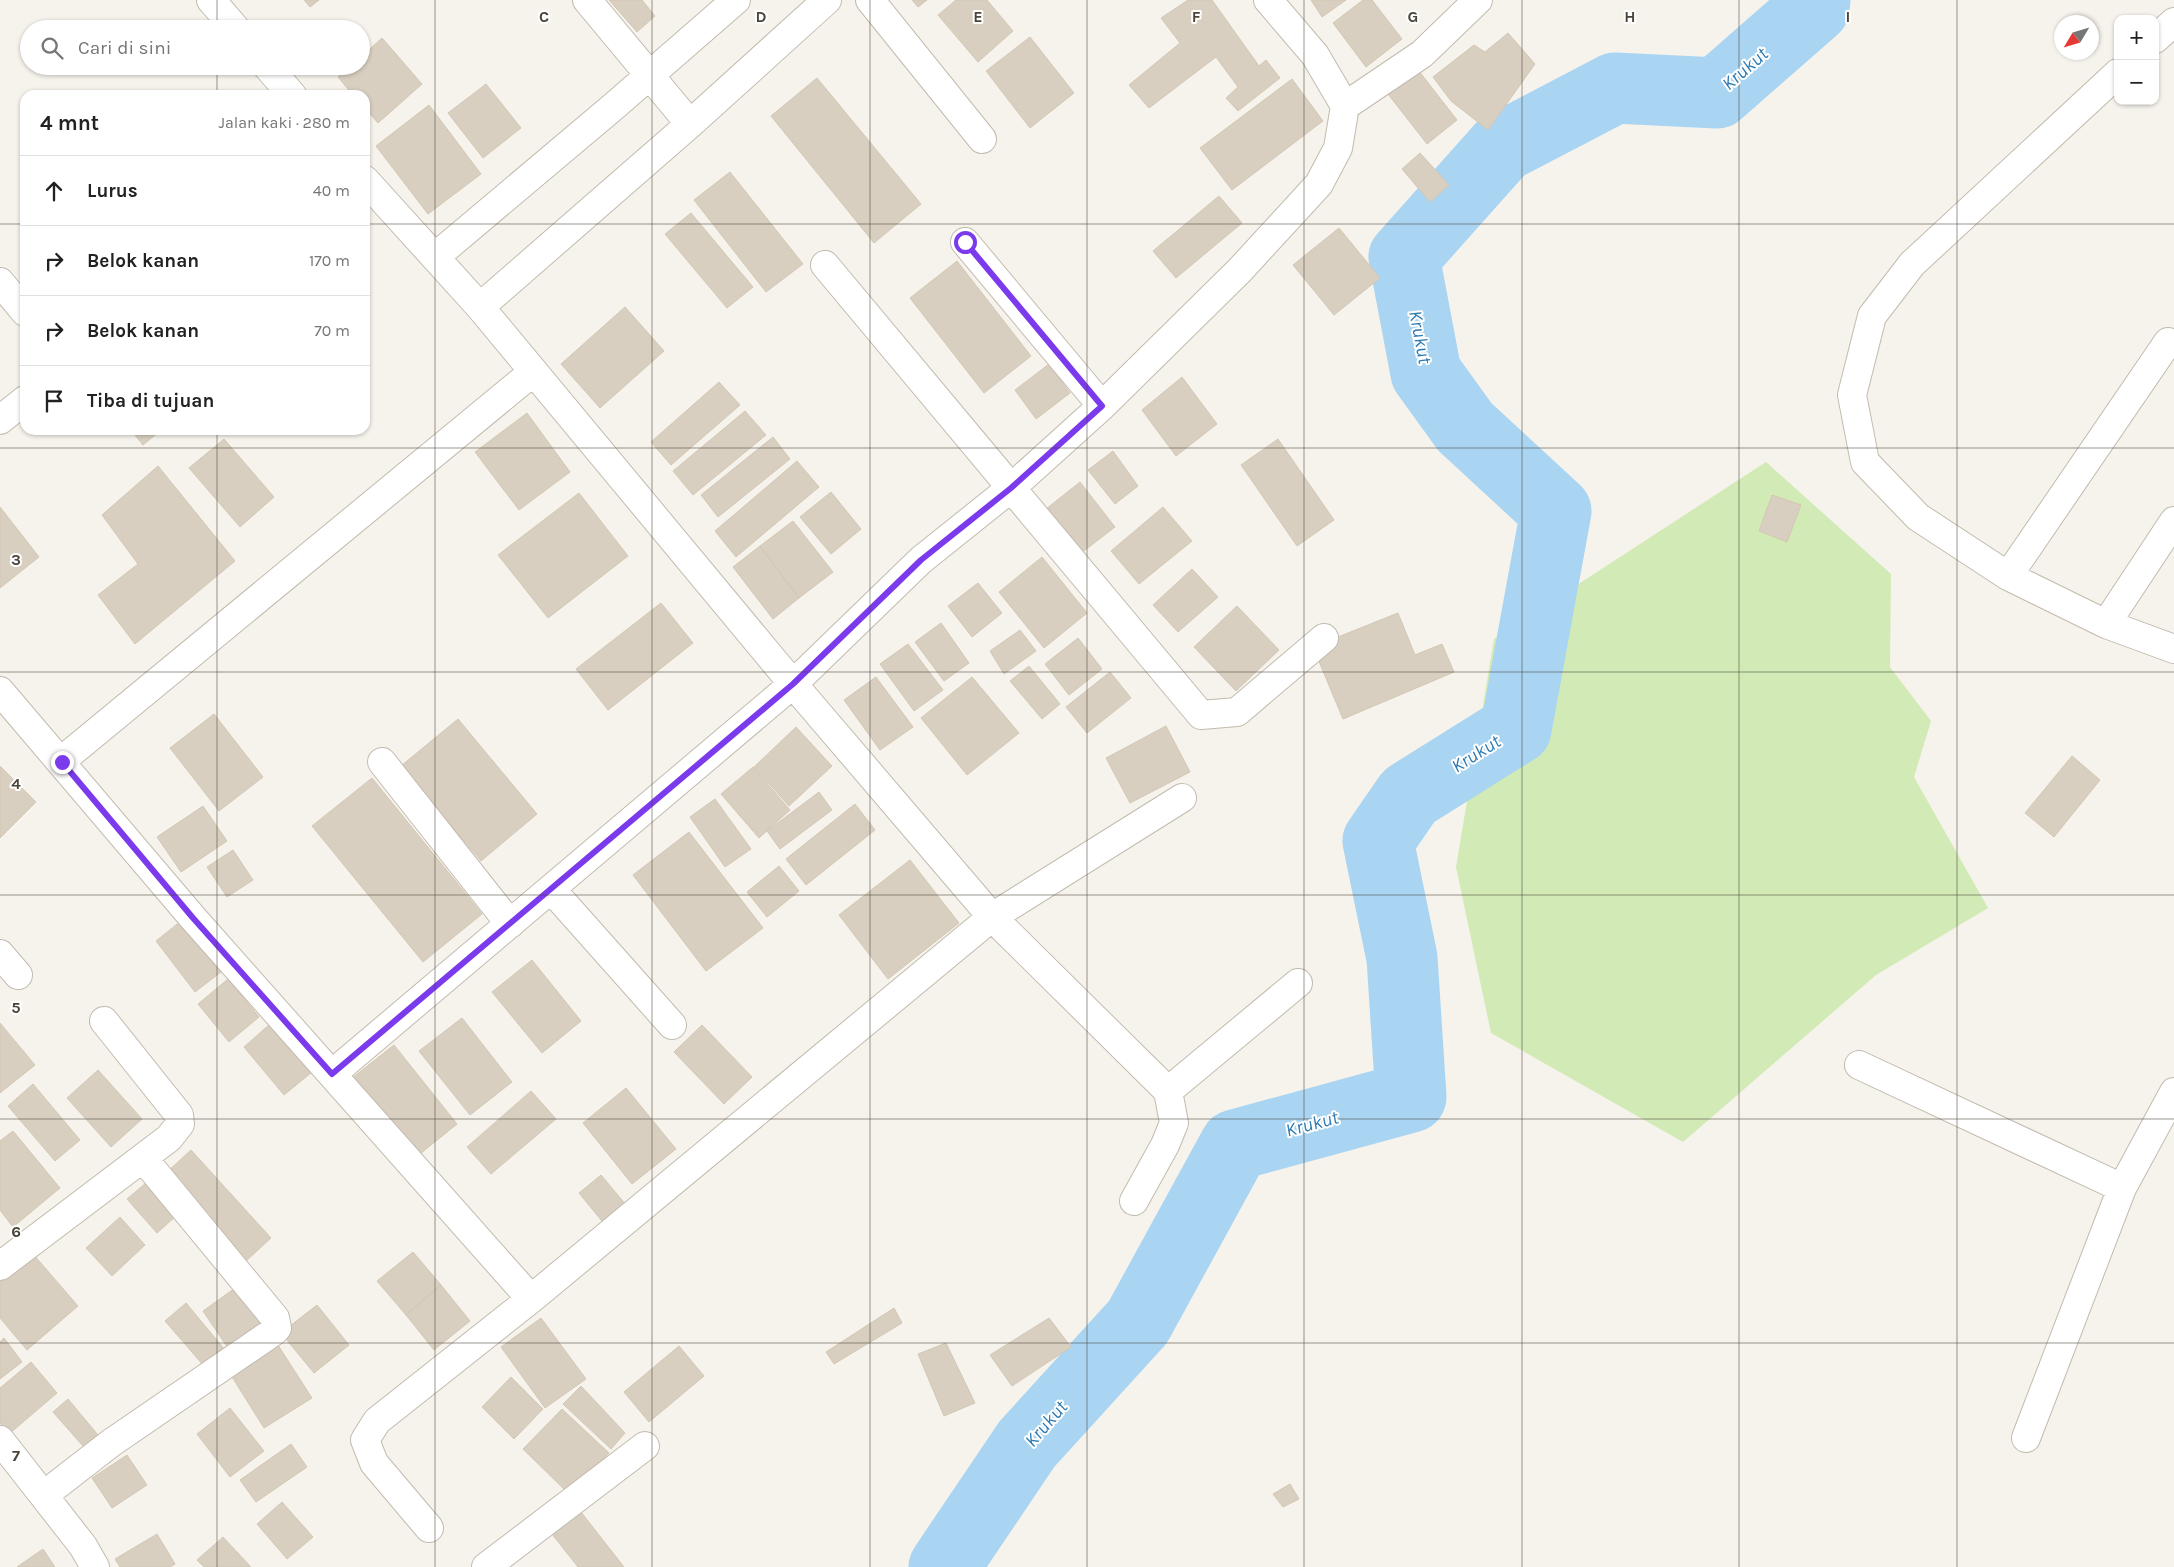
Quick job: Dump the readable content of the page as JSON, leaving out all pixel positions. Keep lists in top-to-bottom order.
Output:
{
  "water": ["Krukut"],
  "north": "bottom left",
  "page": {
    "map_buttons": ["+", "−"],
    "search": "Cari di sini",
    "heading": ["4 mnt", "Jalan kaki · 280 m"],
    "list": [
      ["Lurus", "40 m"],
      ["Belok kanan", "170 m"],
      ["Belok kanan", "70 m"],
      "Tiba di tujuan"
    ]
  },
  "grid": {
    "columns": [
      "C",
      "D",
      "E",
      "F",
      "G",
      "H",
      "I"
    ],
    "rows": [
      "3",
      "4",
      "5",
      "6",
      "7"
    ]
  }
}
